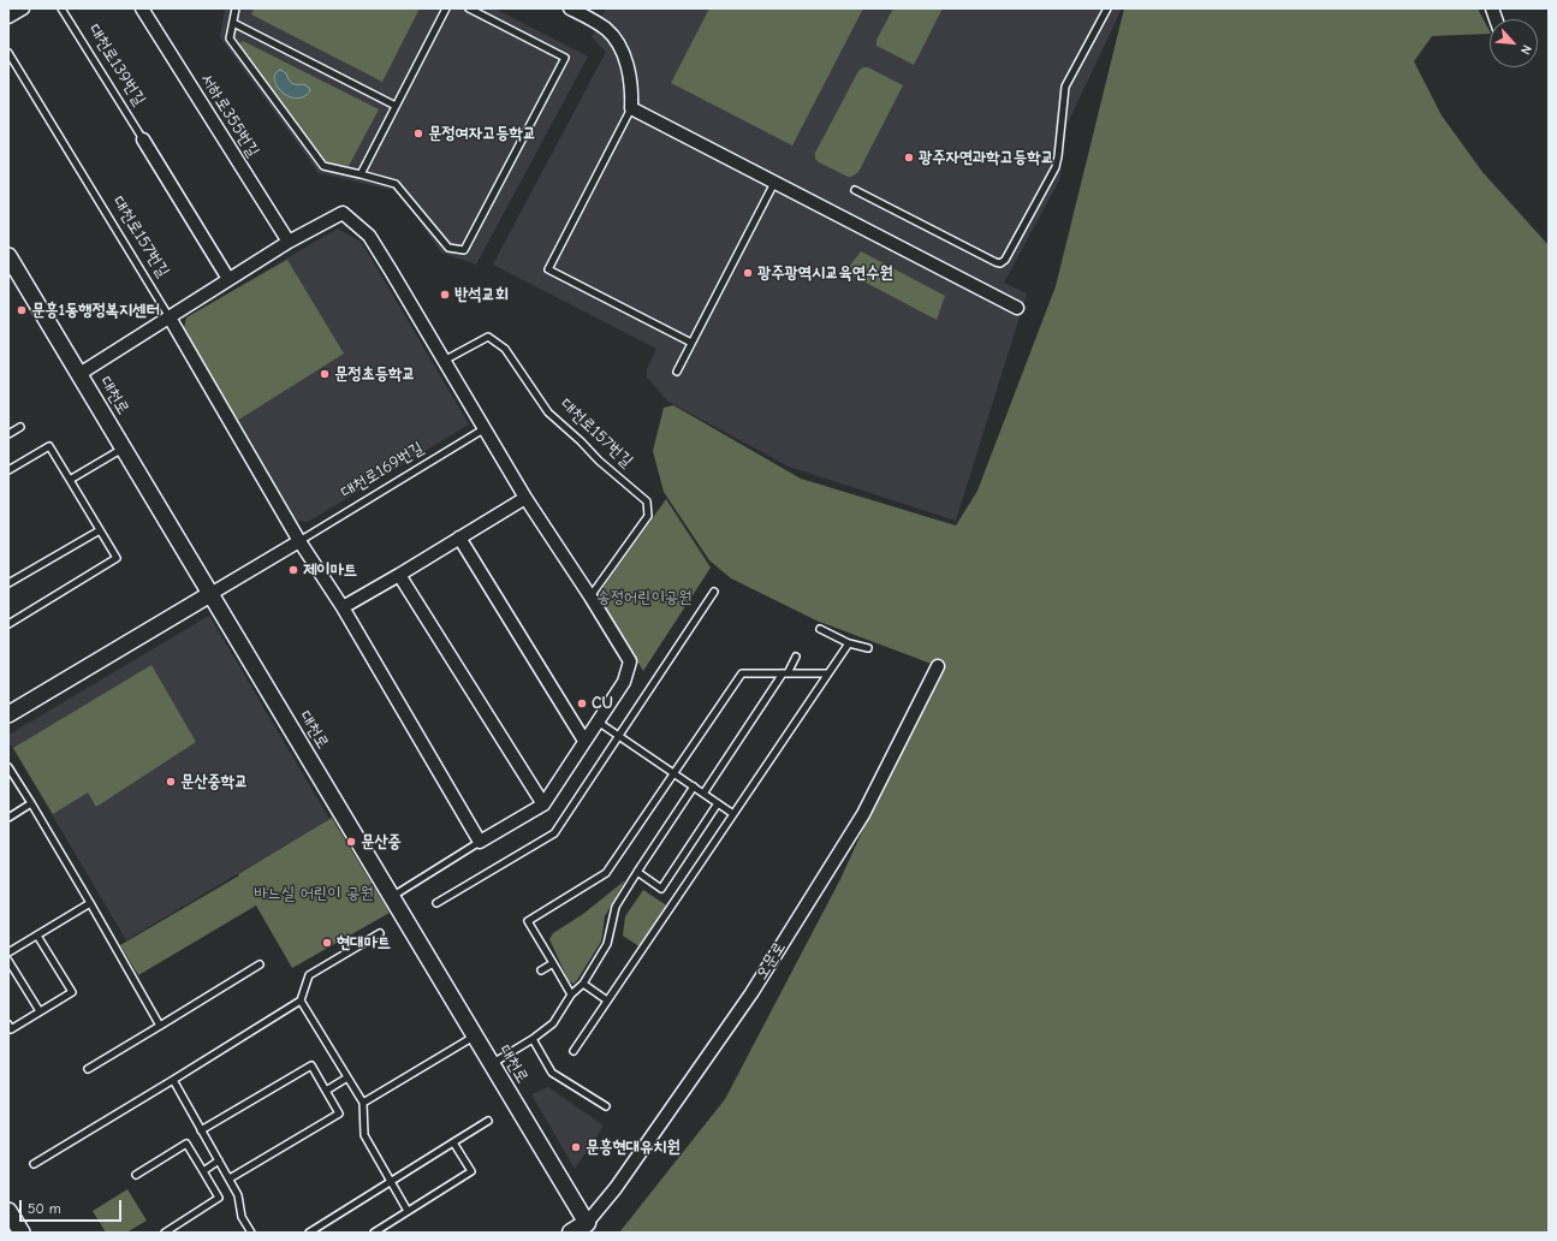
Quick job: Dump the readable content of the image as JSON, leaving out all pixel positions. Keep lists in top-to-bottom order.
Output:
{
  "streets": {
    "main road": ["오문로"],
    "street": ["서하로355번길", "대천로", "대천로169번길"],
    "lane": ["대천로139번길", "대천로157번길"]
  },
  "crossings": [
    ["대천로", "대천로169번길"],
    ["대천로", "오문로"]
  ],
  "parks": ["송정어린이공원", "바느실 어린이 공원"],
  "places": [
    "문정여자고등학교",
    "광주자연과학고등학교",
    "광주광역시교육연수원",
    "반석교회",
    "문흥1동행정복지센터",
    "문정초등학교",
    "제이마트",
    "CU",
    "문산중학교",
    "문산중",
    "현대마트",
    "문흥현대유치원"
  ],
  "scale_bar": "50 m",
  "north": "bottom right"
}
